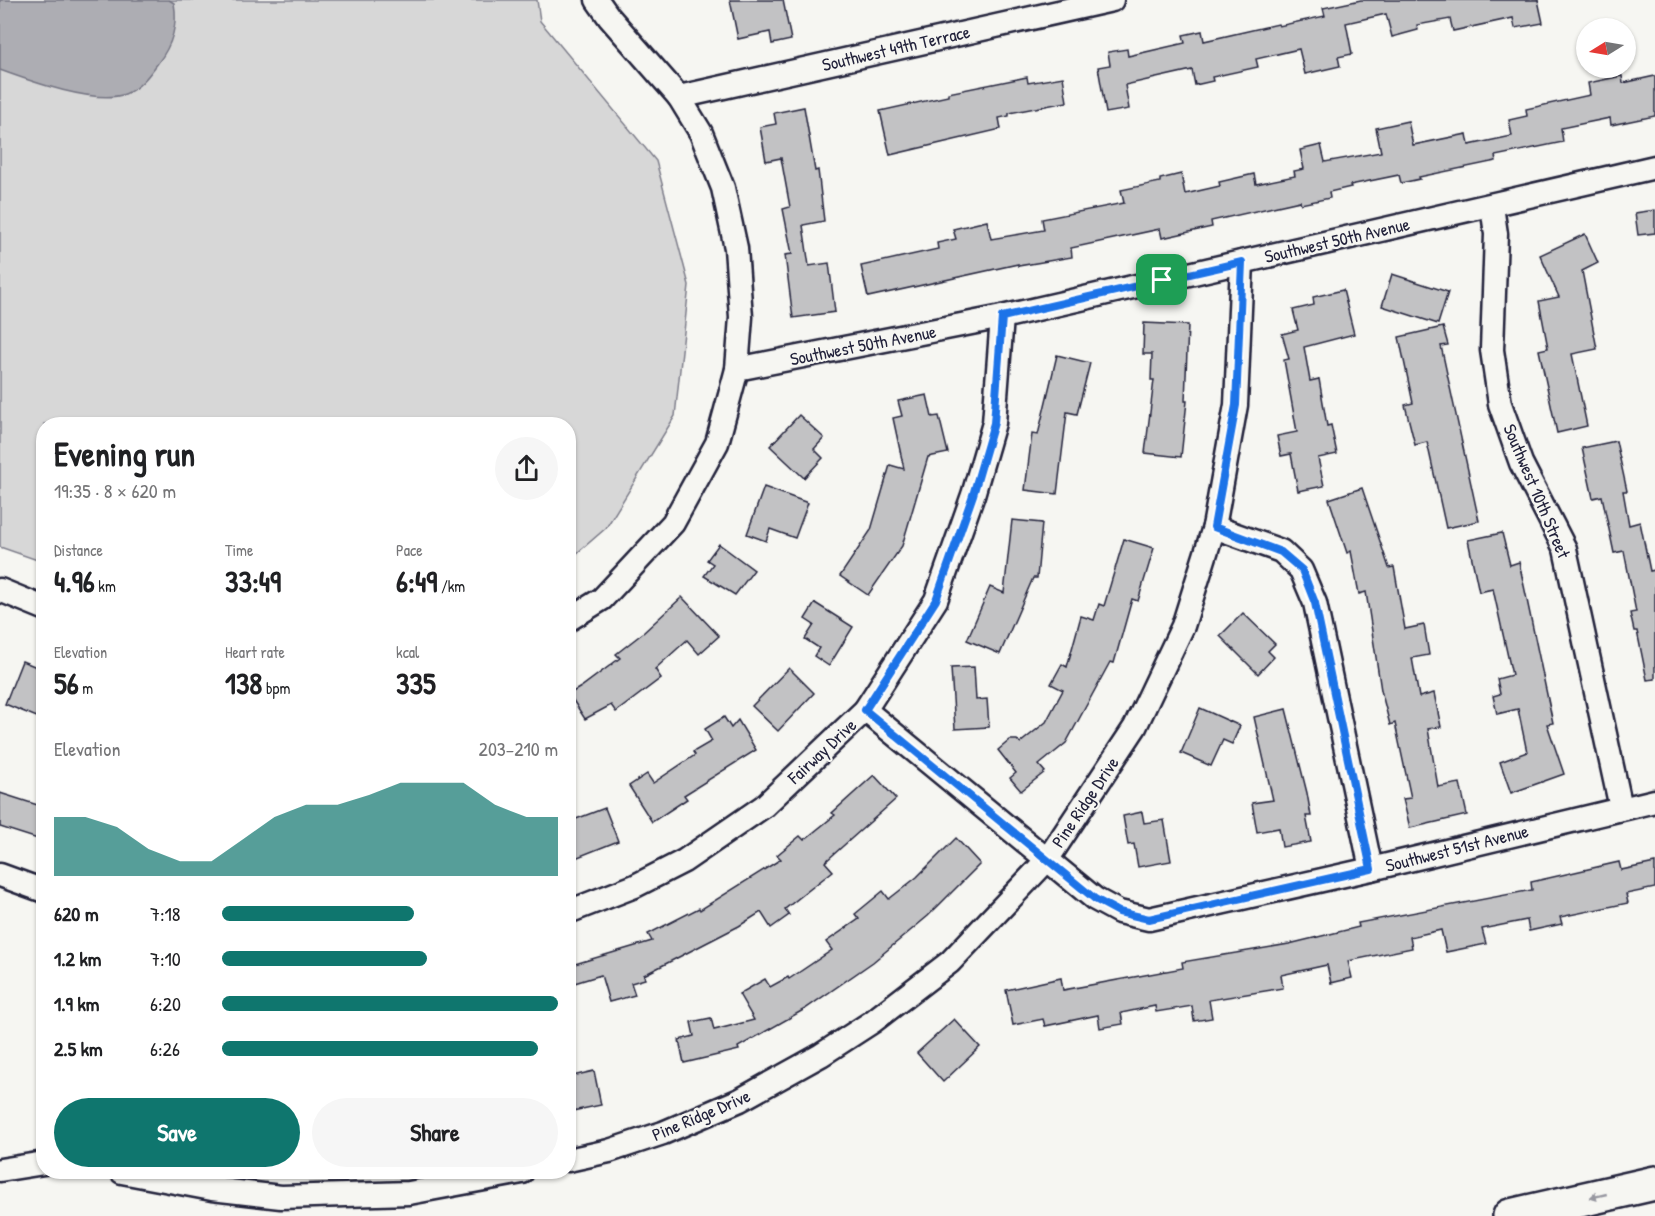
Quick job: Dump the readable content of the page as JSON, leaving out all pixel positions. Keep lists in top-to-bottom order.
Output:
{
  "streets": {
    "street": [
      "Southwest 49th Terrace",
      "Southwest 50th Avenue",
      "Southwest 10th Street",
      "Fairway Drive",
      "Pine Ridge Drive",
      "Southwest 51st Avenue"
    ]
  },
  "crossings": [
    ["Southwest 50th Avenue", "Southwest 10th Street"],
    ["Southwest 50th Avenue", "Fairway Drive"],
    ["Southwest 50th Avenue", "Pine Ridge Drive"],
    ["Southwest 10th Street", "Southwest 51st Avenue"],
    ["Fairway Drive", "Southwest 51st Avenue"],
    ["Pine Ridge Drive", "Southwest 51st Avenue"]
  ],
  "north": "left",
  "page": {
    "heading": ["Evening run", "19:35 · 8 × 620 m"],
    "stats": [
      ["Distance", "4.96 km"],
      ["Time", "33:49"],
      ["Pace", "6:49 /km"],
      ["Elevation", "56 m"],
      ["Heart rate", "138 bpm"],
      ["kcal", "335"]
    ],
    "chart": ["Elevation", "203–210 m"],
    "list": [
      {
        "name": "620 m",
        "note": "7:18"
      },
      {
        "name": "1.2 km",
        "note": "7:10"
      },
      {
        "name": "1.9 km",
        "note": "6:20"
      },
      {
        "name": "2.5 km",
        "note": "6:26"
      }
    ],
    "buttons": ["Save", "Share"]
  }
}
